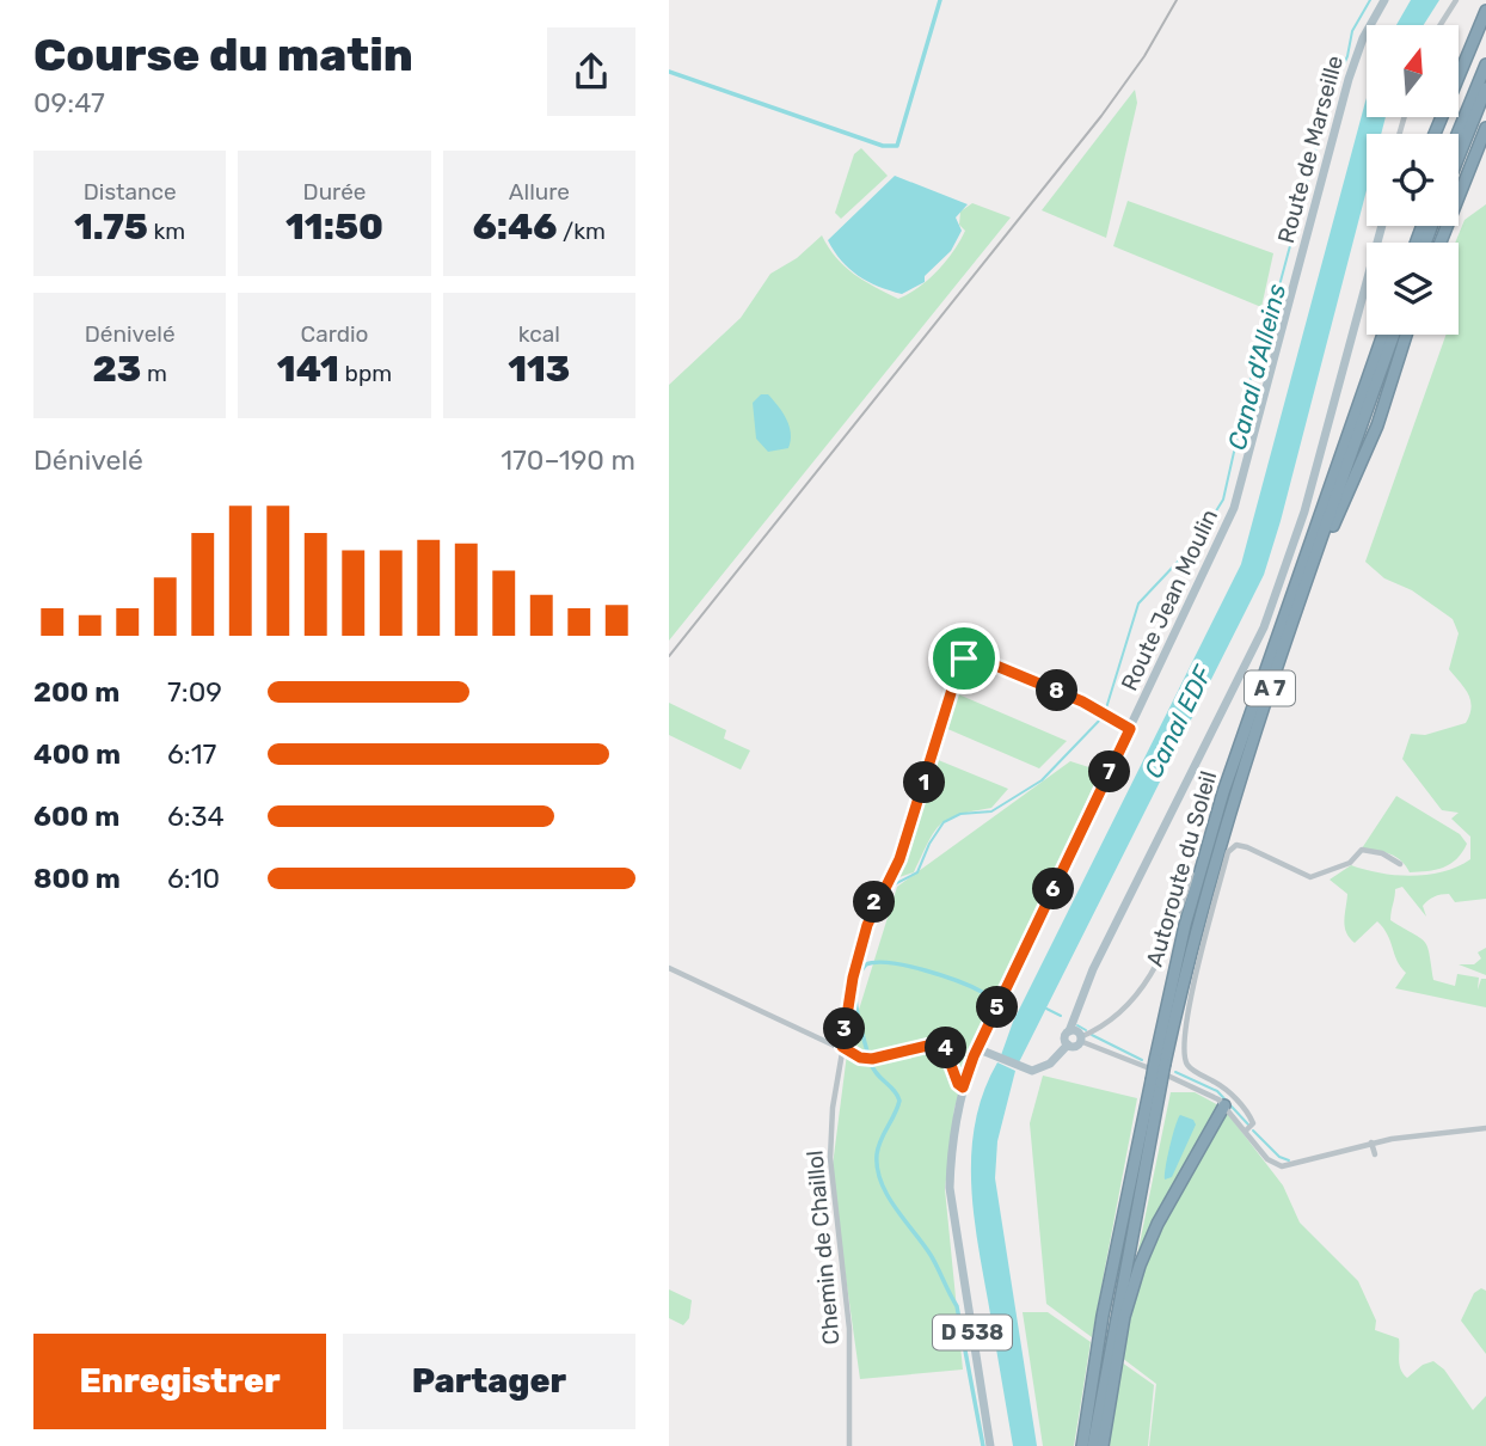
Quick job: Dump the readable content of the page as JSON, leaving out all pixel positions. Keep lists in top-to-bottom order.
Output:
{
  "streets": {
    "highway": ["A 7", "Autoroute du Soleil"],
    "main road": ["Route de Marseille", "Route Jean Moulin", "D 538"],
    "street": ["Chemin de Chaillol"]
  },
  "crossings": [
    ["Route de Marseille", "Route Jean Moulin"],
    ["Route Jean Moulin", "Chemin de Chaillol"],
    ["Route Jean Moulin", "D 538"]
  ],
  "water": ["Canal d'Alleins", "Canal EDF"],
  "north": "top",
  "page": {
    "heading": ["Course du matin", "09:47"],
    "stats": [
      ["Distance", "1.75 km"],
      ["Durée", "11:50"],
      ["Allure", "6:46 /km"],
      ["Dénivelé", "23 m"],
      ["Cardio", "141 bpm"],
      ["kcal", "113"]
    ],
    "chart": ["Dénivelé", "170–190 m"],
    "list": [
      {
        "name": "200 m",
        "note": "7:09"
      },
      {
        "name": "400 m",
        "note": "6:17"
      },
      {
        "name": "600 m",
        "note": "6:34"
      },
      {
        "name": "800 m",
        "note": "6:10"
      }
    ],
    "pins": [
      "8",
      "7",
      "1",
      "6",
      "2",
      "5",
      "3",
      "4"
    ],
    "buttons": ["Enregistrer", "Partager"]
  }
}
